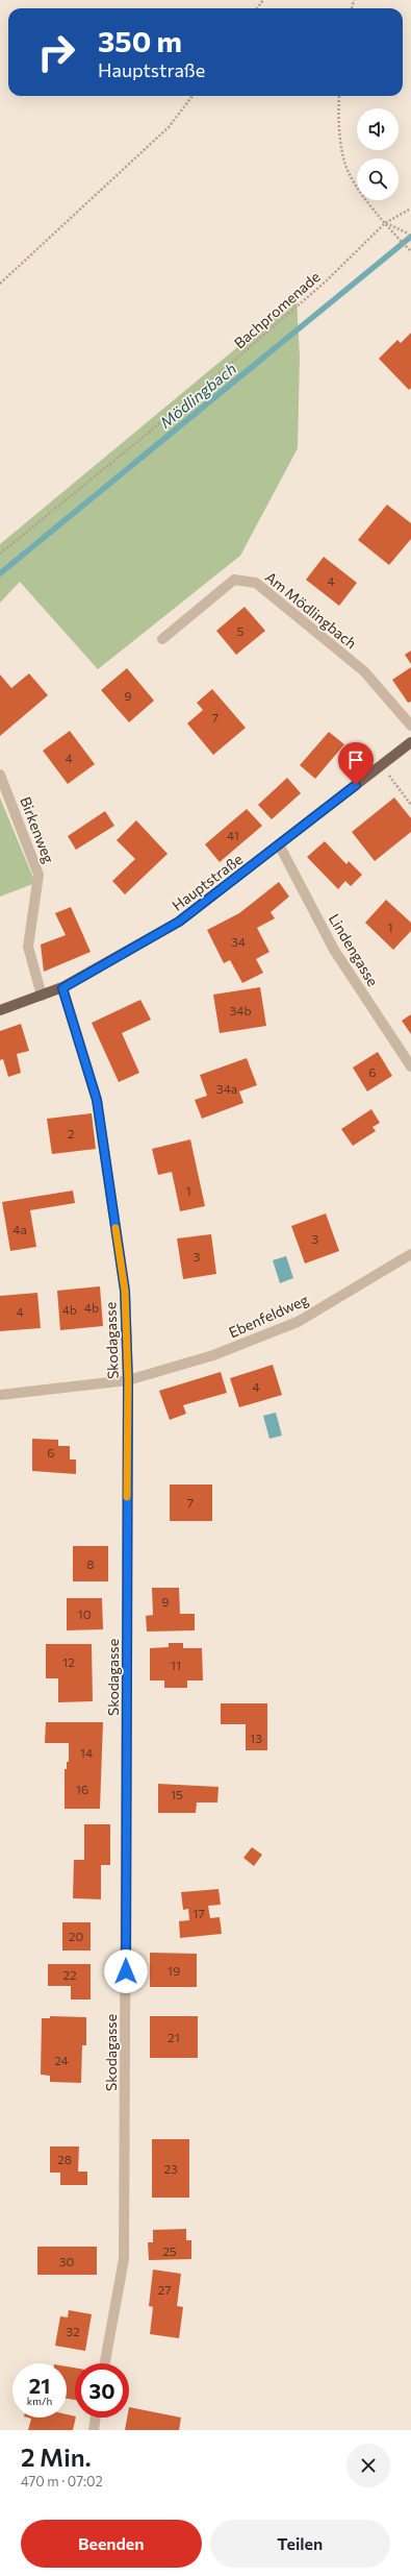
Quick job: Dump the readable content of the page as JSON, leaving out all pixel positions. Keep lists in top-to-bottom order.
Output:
{
  "streets": {
    "main road": ["Hauptstraße"],
    "street": [
      "Am Mödlingbach",
      "Birkenweg",
      "Lindengasse",
      "Ebenfeldweg",
      "Skodagasse"
    ],
    "path": ["Bachpromenade"]
  },
  "crossings": [
    ["Birkenweg", "Hauptstraße"],
    ["Hauptstraße", "Lindengasse"],
    ["Hauptstraße", "Skodagasse"],
    ["Ebenfeldweg", "Skodagasse"]
  ],
  "water": ["Mödlingbach"],
  "house_numbers": [
    "4",
    "5",
    "9",
    "7",
    "4",
    "41",
    "1",
    "34",
    "34b",
    "6",
    "34a",
    "2",
    "1",
    "4a",
    "3",
    "3",
    "4b",
    "4b",
    "4",
    "4",
    "6",
    "7",
    "8",
    "9",
    "10",
    "12",
    "11",
    "13",
    "14",
    "16",
    "15",
    "17",
    "20",
    "19",
    "22",
    "21",
    "24",
    "28",
    "23",
    "25",
    "30",
    "27",
    "32"
  ],
  "page": {
    "turn": ["350 m", "Hauptstraße"],
    "speed": "21 km/h",
    "limit": "30",
    "heading": ["2 Min.", "470 m · 07:02"],
    "buttons": ["Beenden", "Teilen"]
  }
}
